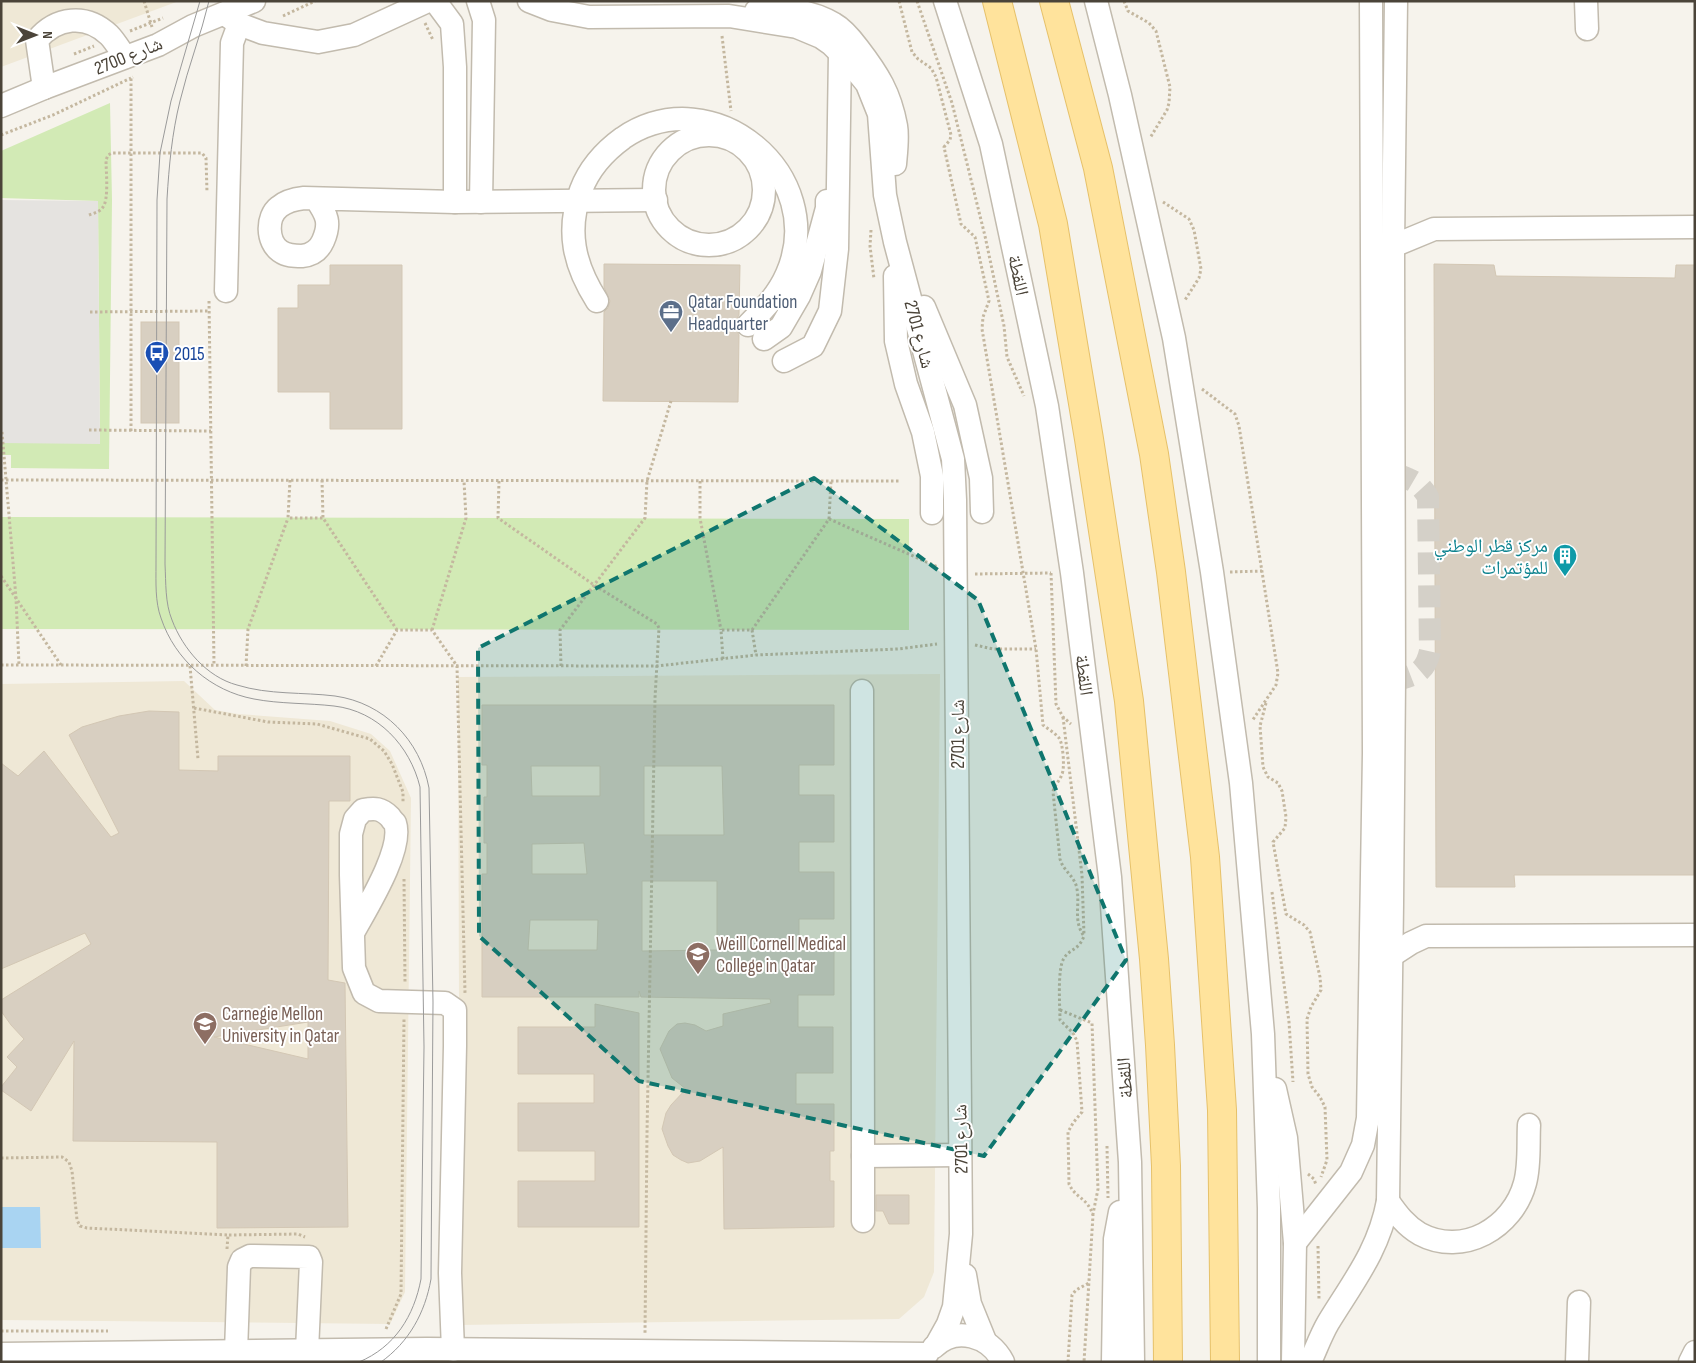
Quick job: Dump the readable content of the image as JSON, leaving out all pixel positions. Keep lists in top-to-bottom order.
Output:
{
  "streets": {
    "main road": ["اللقطة"],
    "street": ["شارع 2700", "شارع 2701"]
  },
  "places": {
    "office": ["Qatar Foundation Headquarter"],
    "bus stop": ["2015"],
    "building": ["مركز قطر الوطني للمؤتمرات"],
    "school or university": ["Weill Cornell Medical College in Qatar", "Carnegie Mellon University in Qatar"]
  },
  "north": "right"
}
